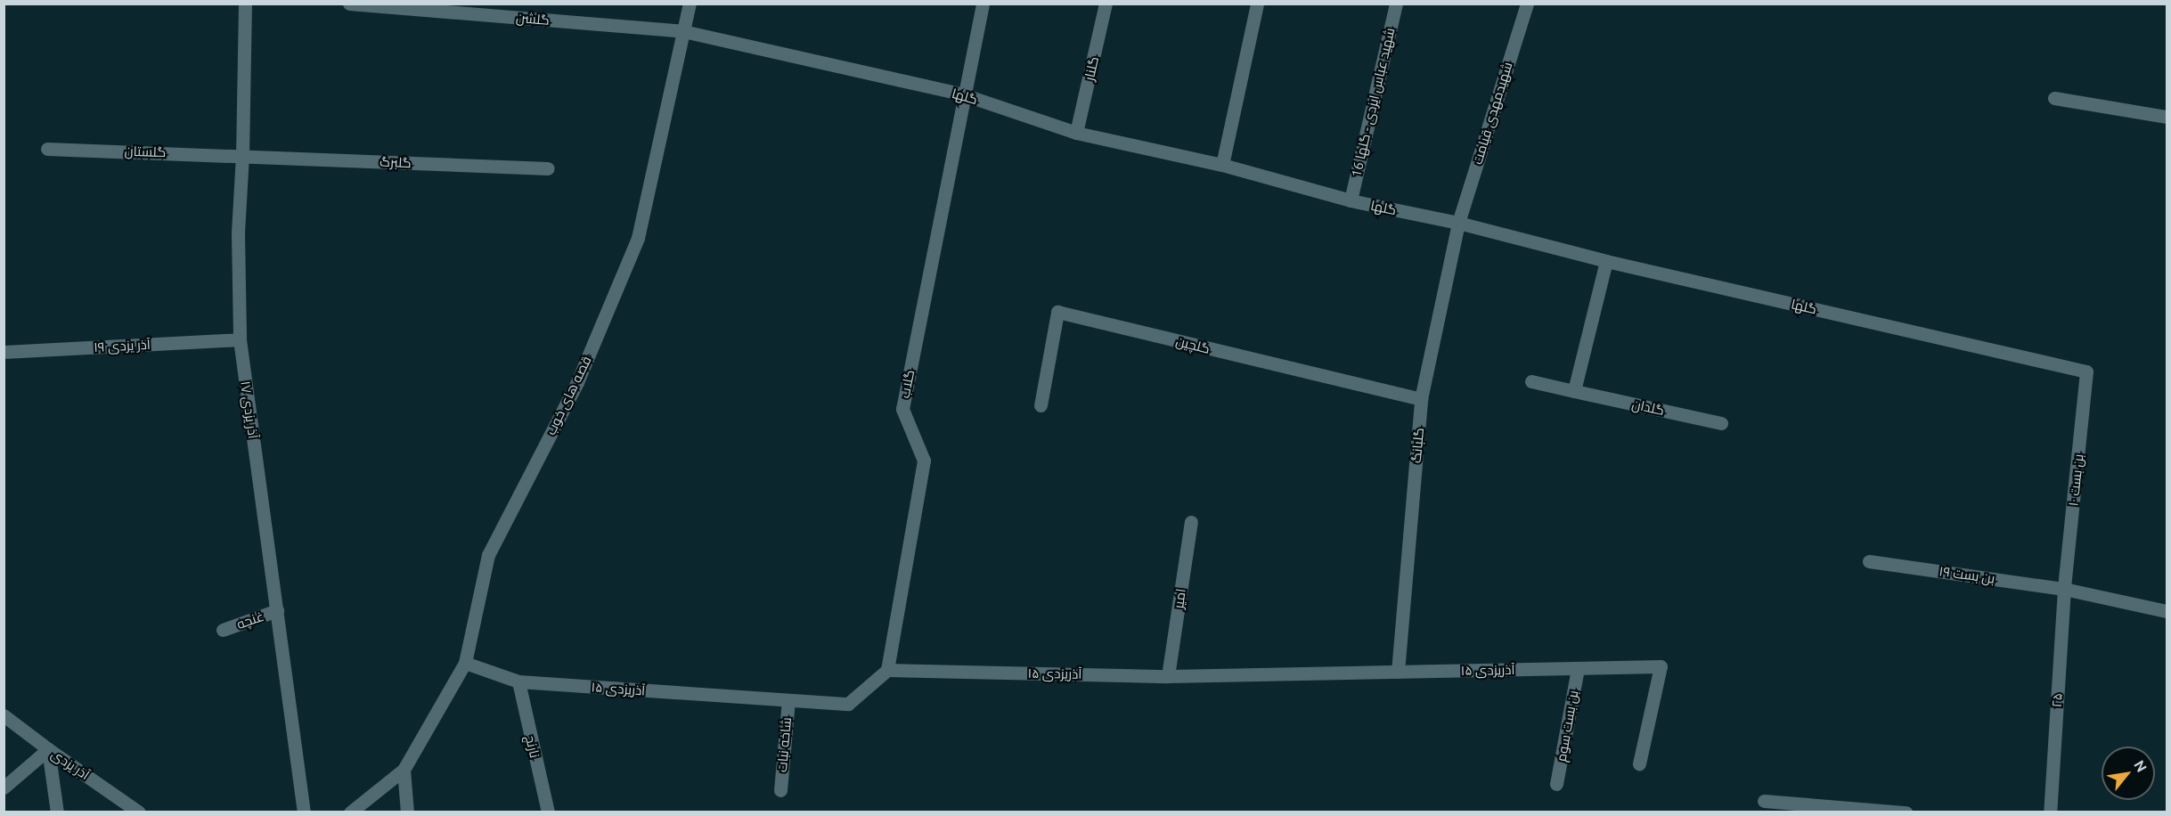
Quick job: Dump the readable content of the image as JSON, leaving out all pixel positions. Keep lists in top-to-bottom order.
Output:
{
  "streets": {
    "street": [
      "گلشن",
      "گلنار",
      "گلها",
      "شهید عباس ایزدی - گلها 16",
      "شهیدمهدی قیامت",
      "گلستان",
      "گلبرگ",
      "گلچین",
      "آذر یزدی ۱۹",
      "گلاب",
      "قصه های خوب",
      "گلدان",
      "آذر یزدی ۱۷",
      "گلبانگ",
      "بن بست ۱۰",
      "بن بست ۱۹",
      "امیر",
      "غنچه",
      "۱۵ آذریزدی",
      "۲۵",
      "بن بست سوم",
      "شاخه نبات",
      "نارنج",
      "آذر یزدی"
    ]
  },
  "crossings": [
    ["گلشن", "گلها"],
    ["گلشن", "قصه های خوب"],
    ["گلنار", "گلها"],
    ["گلها", "شهید عباس ایزدی - گلها 16"],
    ["گلها", "شهیدمهدی قیامت"],
    ["گلها", "گلاب"],
    ["گلها", "قصه های خوب"],
    ["گلها", "گلبانگ"],
    ["گلها", "بن بست ۱۰"],
    ["شهیدمهدی قیامت", "گلبانگ"],
    ["گلستان", "گلبرگ"],
    ["گلستان", "آذر یزدی ۱۷"],
    ["گلبرگ", "آذر یزدی ۱۷"],
    ["گلچین", "گلبانگ"],
    ["آذر یزدی ۱۹", "آذر یزدی ۱۷"],
    ["گلاب", "۱۵ آذریزدی"],
    ["قصه های خوب", "۱۵ آذریزدی"],
    ["آذر یزدی ۱۷", "غنچه"],
    ["گلبانگ", "۱۵ آذریزدی"],
    ["بن بست ۱۰", "بن بست ۱۹"],
    ["بن بست ۱۰", "۲۵"],
    ["بن بست ۱۹", "۲۵"],
    ["امیر", "۱۵ آذریزدی"],
    ["۱۵ آذریزدی", "بن بست سوم"],
    ["۱۵ آذریزدی", "شاخه نبات"],
    ["۱۵ آذریزدی", "نارنج"]
  ],
  "north": "top right"
}
